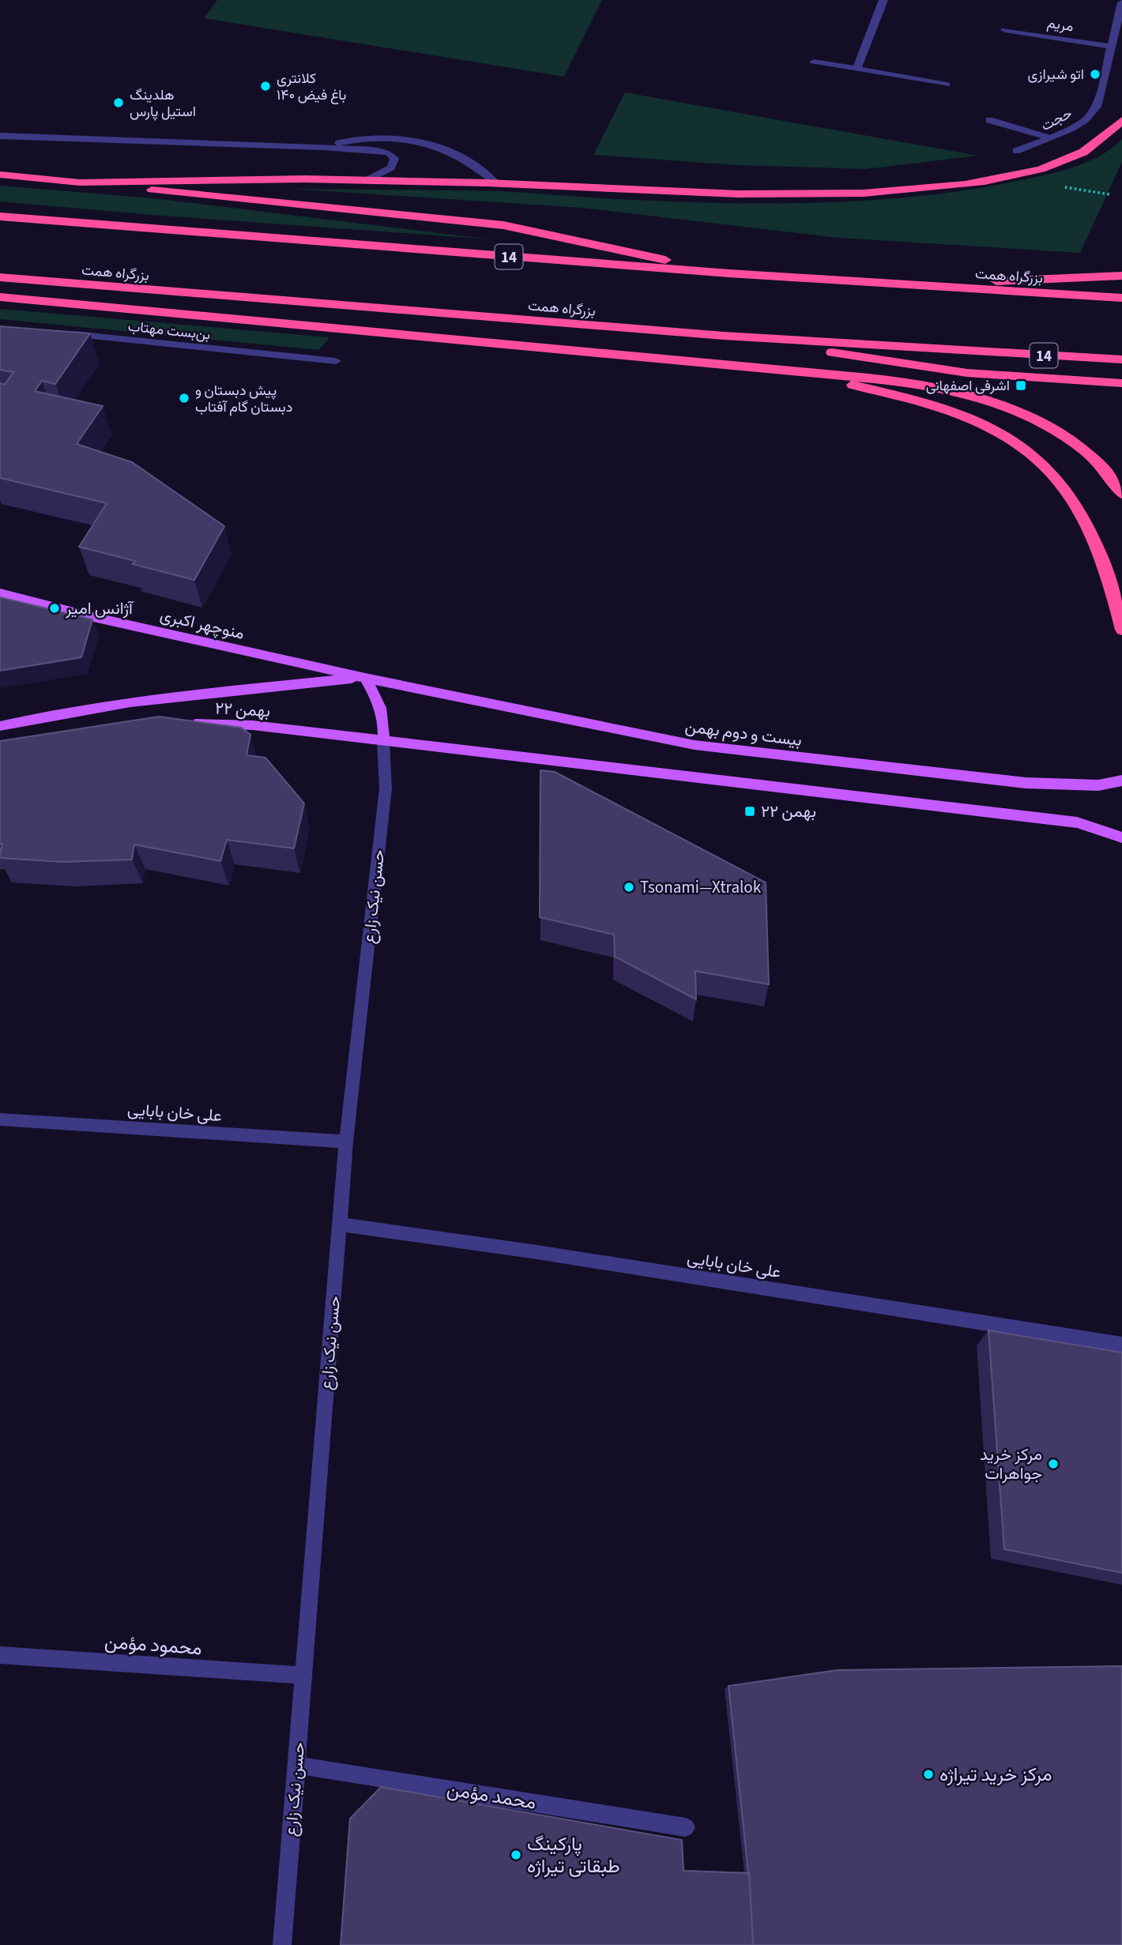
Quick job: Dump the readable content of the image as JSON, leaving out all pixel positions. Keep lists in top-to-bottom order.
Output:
{
  "streets": {
    "highway": ["14", "بزرگراه همت"],
    "main road": ["منوچهر اکبری", "۲۲ بهمن", "بیست و دوم بهمن"],
    "street": [
      "مریم",
      "حجت",
      "بن‌بست مهتاب",
      "حسن نیک زارع",
      "علی خان بابایی",
      "محمود مؤمن",
      "محمد مؤمن"
    ]
  },
  "crossings": [
    ["مریم", "حجت"],
    ["منوچهر اکبری", "۲۲ بهمن"],
    ["منوچهر اکبری", "بیست و دوم بهمن"],
    ["۲۲ بهمن", "بیست و دوم بهمن"],
    ["۲۲ بهمن", "حسن نیک زارع"],
    ["حسن نیک زارع", "علی خان بابایی"],
    ["حسن نیک زارع", "محمود مؤمن"],
    ["حسن نیک زارع", "محمد مؤمن"]
  ],
  "places": {
    "other": [
      "اتو شیرازی",
      "کلانتری ۱۴۰ باغ فیض",
      "هلدینگ استیل پارس",
      "پیش دبستان و دبستان گام آفتاب",
      "آژانس امیر",
      "Tsonami—Xtralok",
      "مرکز خرید جواهرات",
      "مرکز خرید تیراژه",
      "پارکینگ طبقاتی تیراژه"
    ],
    "transit": ["اشرفی اصفهانی", "۲۲ بهمن"]
  }
}
